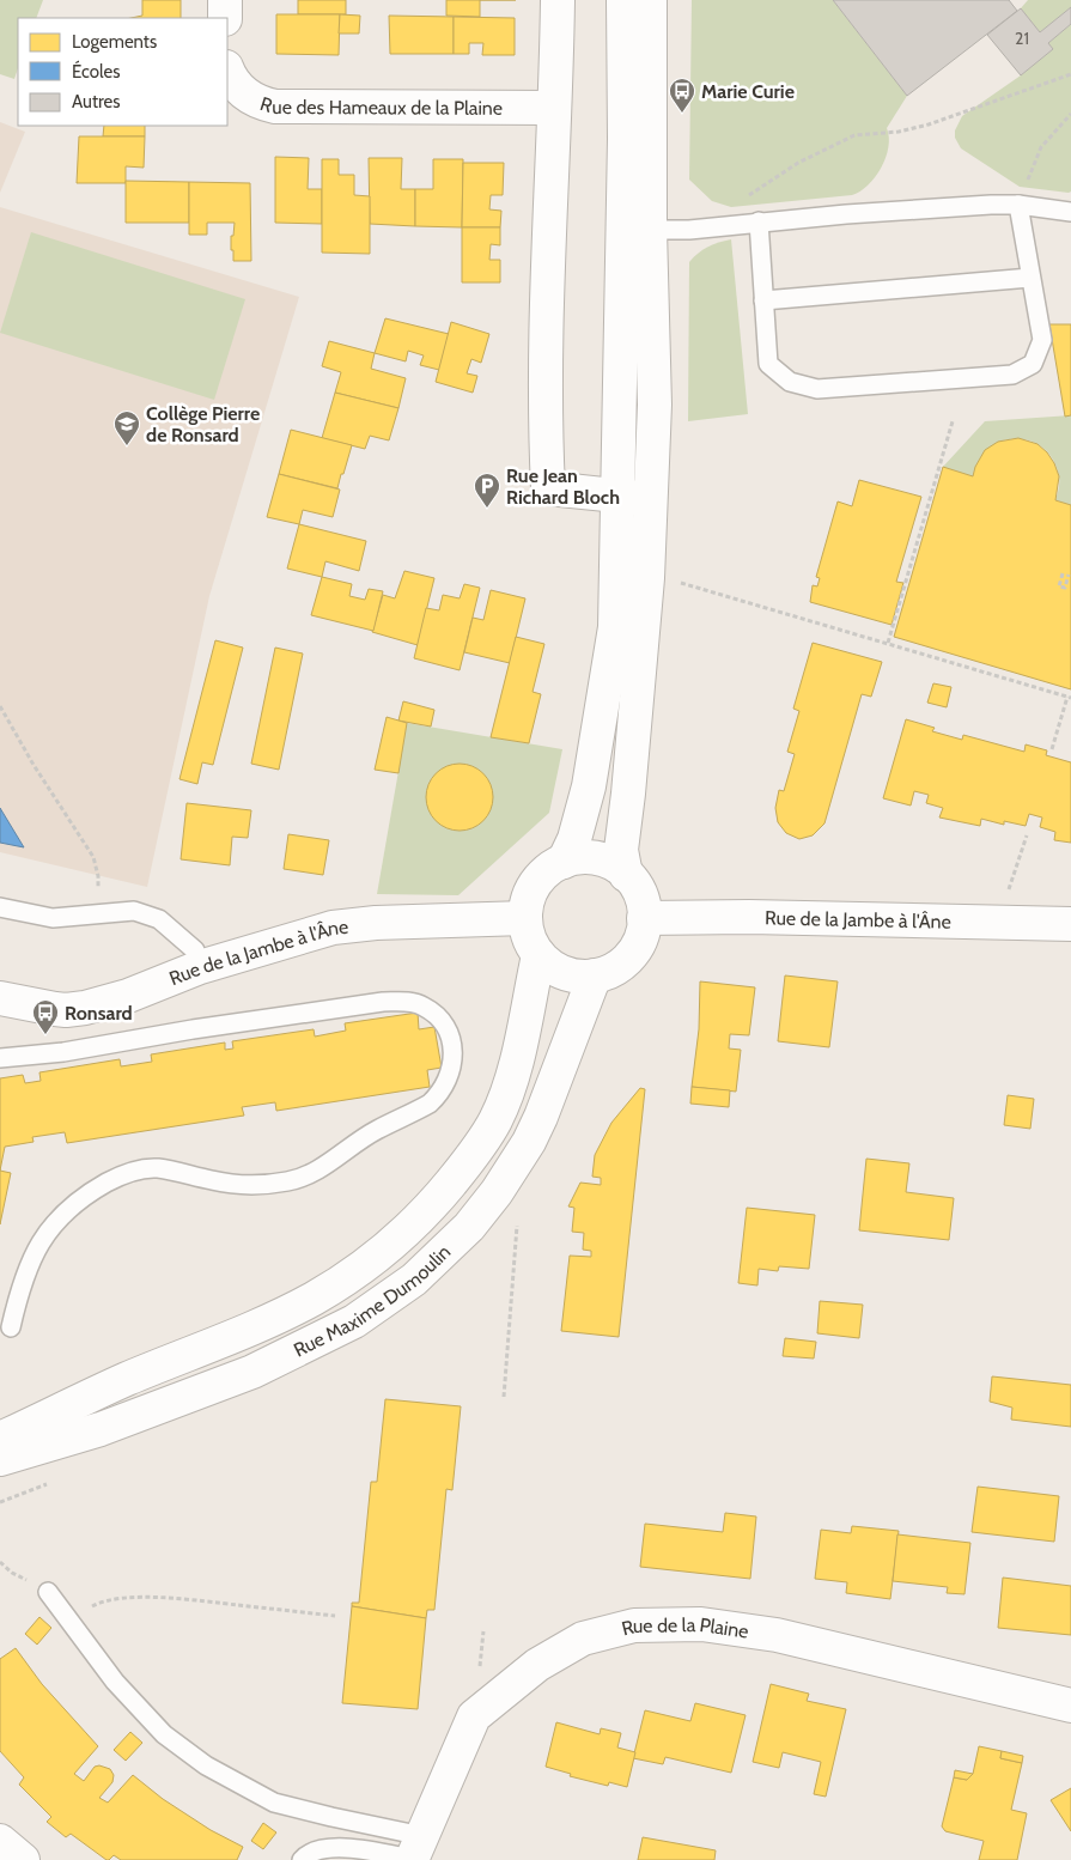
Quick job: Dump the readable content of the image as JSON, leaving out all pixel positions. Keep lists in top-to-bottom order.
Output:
{
  "streets": {
    "street": [
      "Rue des Hameaux de la Plaine",
      "Rue de la Jambe à l'Âne",
      "Rue Maxime Dumoulin",
      "Rue de la Plaine"
    ]
  },
  "crossings": [
    ["Rue de la Jambe à l'Âne", "Rue Maxime Dumoulin"]
  ],
  "places": {
    "bus stop": ["Marie Curie", "Ronsard"],
    "school or university": ["Collège Pierre de Ronsard"],
    "parking": ["Rue Jean Richard Bloch"]
  },
  "house_numbers": ["21"],
  "legend": ["Logements", "Écoles", "Autres"]
}
